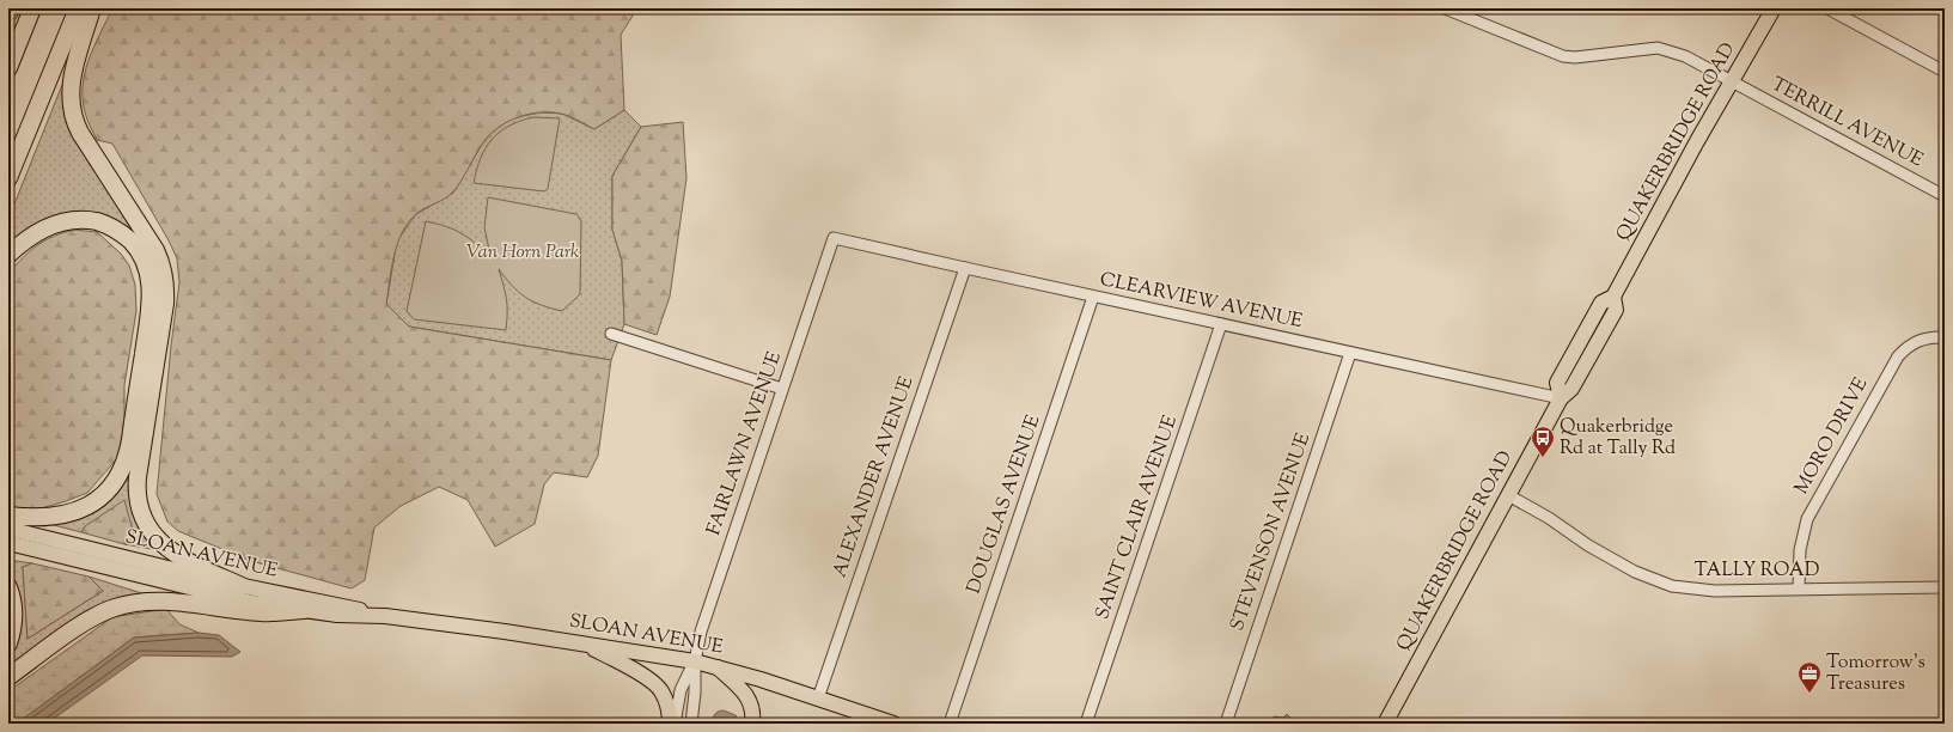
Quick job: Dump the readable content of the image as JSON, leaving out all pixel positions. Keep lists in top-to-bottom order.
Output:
{
  "streets": {
    "main road": ["QUAKERBRIDGE ROAD", "SLOAN AVENUE"],
    "street": [
      "TERRILL AVENUE",
      "CLEARVIEW AVENUE",
      "MORO DRIVE",
      "FAIRLAWN AVENUE",
      "ALEXANDER AVENUE",
      "DOUGLAS AVENUE",
      "SAINT CLAIR AVENUE",
      "STEVENSON AVENUE",
      "TALLY ROAD"
    ]
  },
  "crossings": [
    ["TERRILL AVENUE", "QUAKERBRIDGE ROAD"],
    ["QUAKERBRIDGE ROAD", "CLEARVIEW AVENUE"],
    ["QUAKERBRIDGE ROAD", "TALLY ROAD"],
    ["CLEARVIEW AVENUE", "FAIRLAWN AVENUE"],
    ["CLEARVIEW AVENUE", "ALEXANDER AVENUE"],
    ["CLEARVIEW AVENUE", "DOUGLAS AVENUE"],
    ["CLEARVIEW AVENUE", "SAINT CLAIR AVENUE"],
    ["CLEARVIEW AVENUE", "STEVENSON AVENUE"],
    ["MORO DRIVE", "TALLY ROAD"],
    ["FAIRLAWN AVENUE", "SLOAN AVENUE"],
    ["ALEXANDER AVENUE", "SLOAN AVENUE"]
  ],
  "parks": ["Van Horn Park"],
  "places": {
    "bus stop": ["Quakerbridge Rd at Tally Rd"],
    "office": ["Tomorrow's Treasures"]
  }
}
